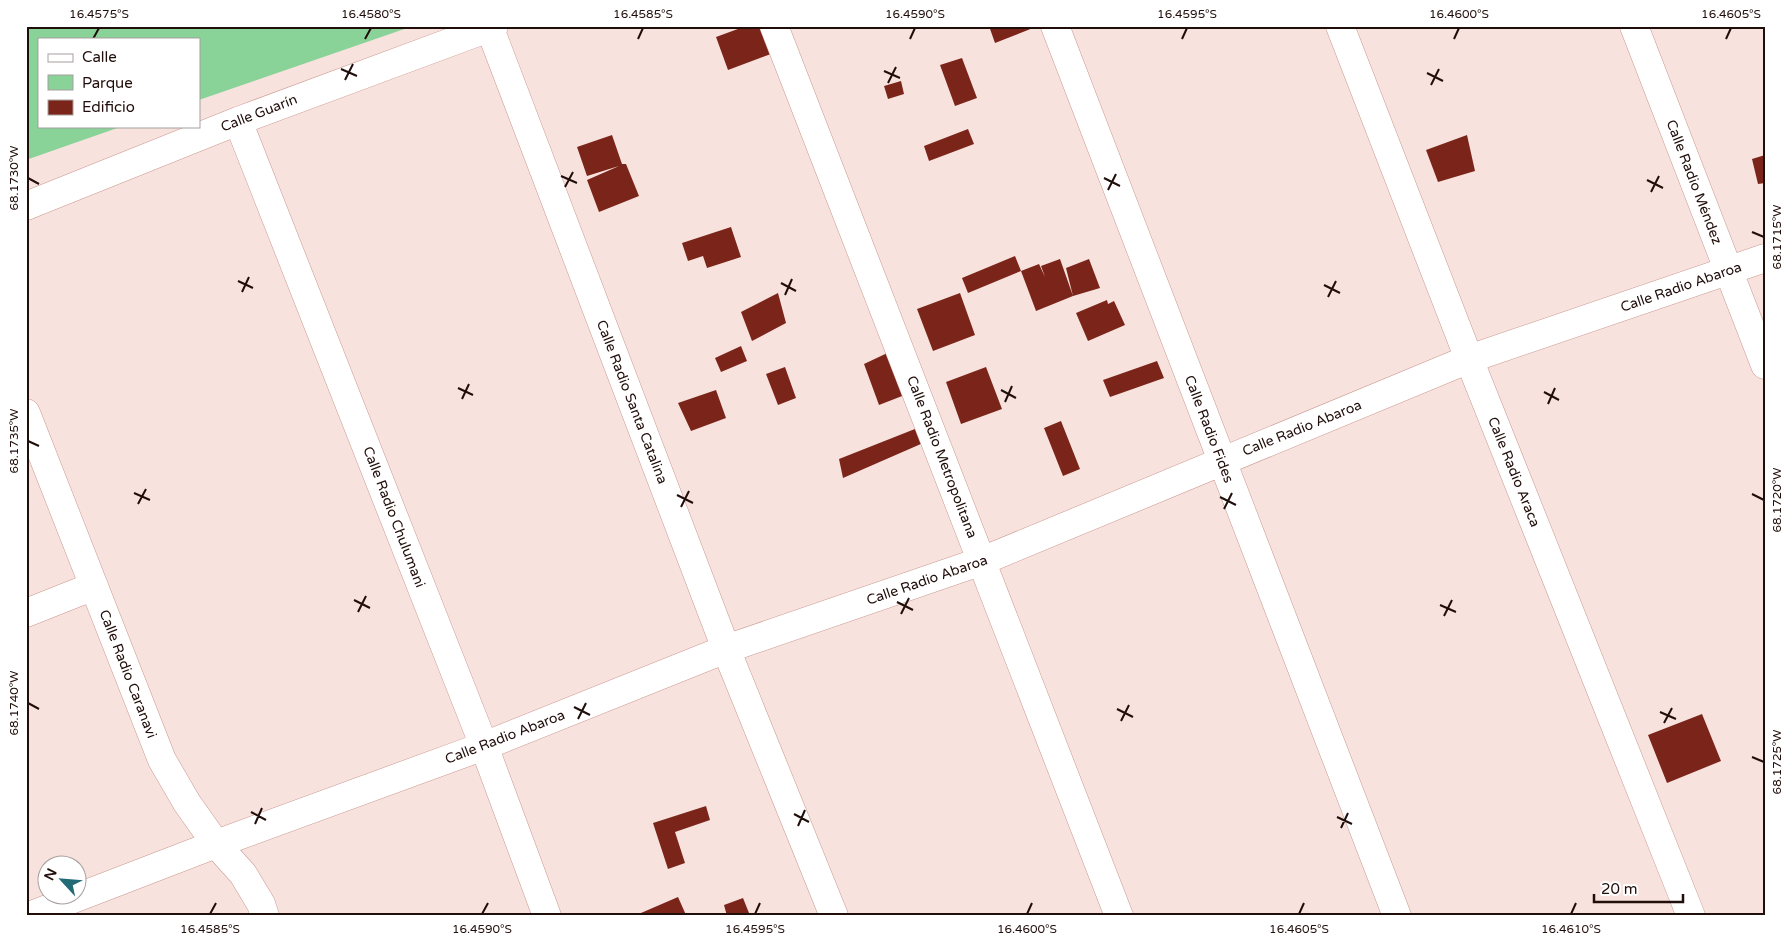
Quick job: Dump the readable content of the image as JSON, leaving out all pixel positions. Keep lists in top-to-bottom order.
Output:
{
  "streets": {
    "street": [
      "Calle Guarín",
      "Calle Radio Méndez",
      "Calle Radio Abaroa",
      "Calle Radio Santa Catalina",
      "Calle Radio Fides",
      "Calle Radio Metropolitana",
      "Calle Radio Araca",
      "Calle Radio Chulumani",
      "Calle Radio Caranavi"
    ]
  },
  "crossings": [
    ["Calle Guarín", "Calle Radio Santa Catalina"],
    ["Calle Guarín", "Calle Radio Chulumani"],
    ["Calle Radio Méndez", "Calle Radio Abaroa"],
    ["Calle Radio Abaroa", "Calle Radio Santa Catalina"],
    ["Calle Radio Abaroa", "Calle Radio Fides"],
    ["Calle Radio Abaroa", "Calle Radio Metropolitana"],
    ["Calle Radio Abaroa", "Calle Radio Araca"],
    ["Calle Radio Abaroa", "Calle Radio Chulumani"],
    ["Calle Radio Abaroa", "Calle Radio Caranavi"]
  ],
  "legend": ["Calle", "Parque", "Edificio"],
  "scale_bar": "20 m",
  "north": "top left",
  "coordinates": [
    "16.4575°S",
    "16.4580°S",
    "16.4585°S",
    "16.4590°S",
    "16.4595°S",
    "16.4600°S",
    "16.4605°S",
    "68.1730°W",
    "68.1715°W",
    "68.1735°W",
    "68.1720°W",
    "68.1740°W",
    "68.1725°W",
    "16.4610°S"
  ]
}
